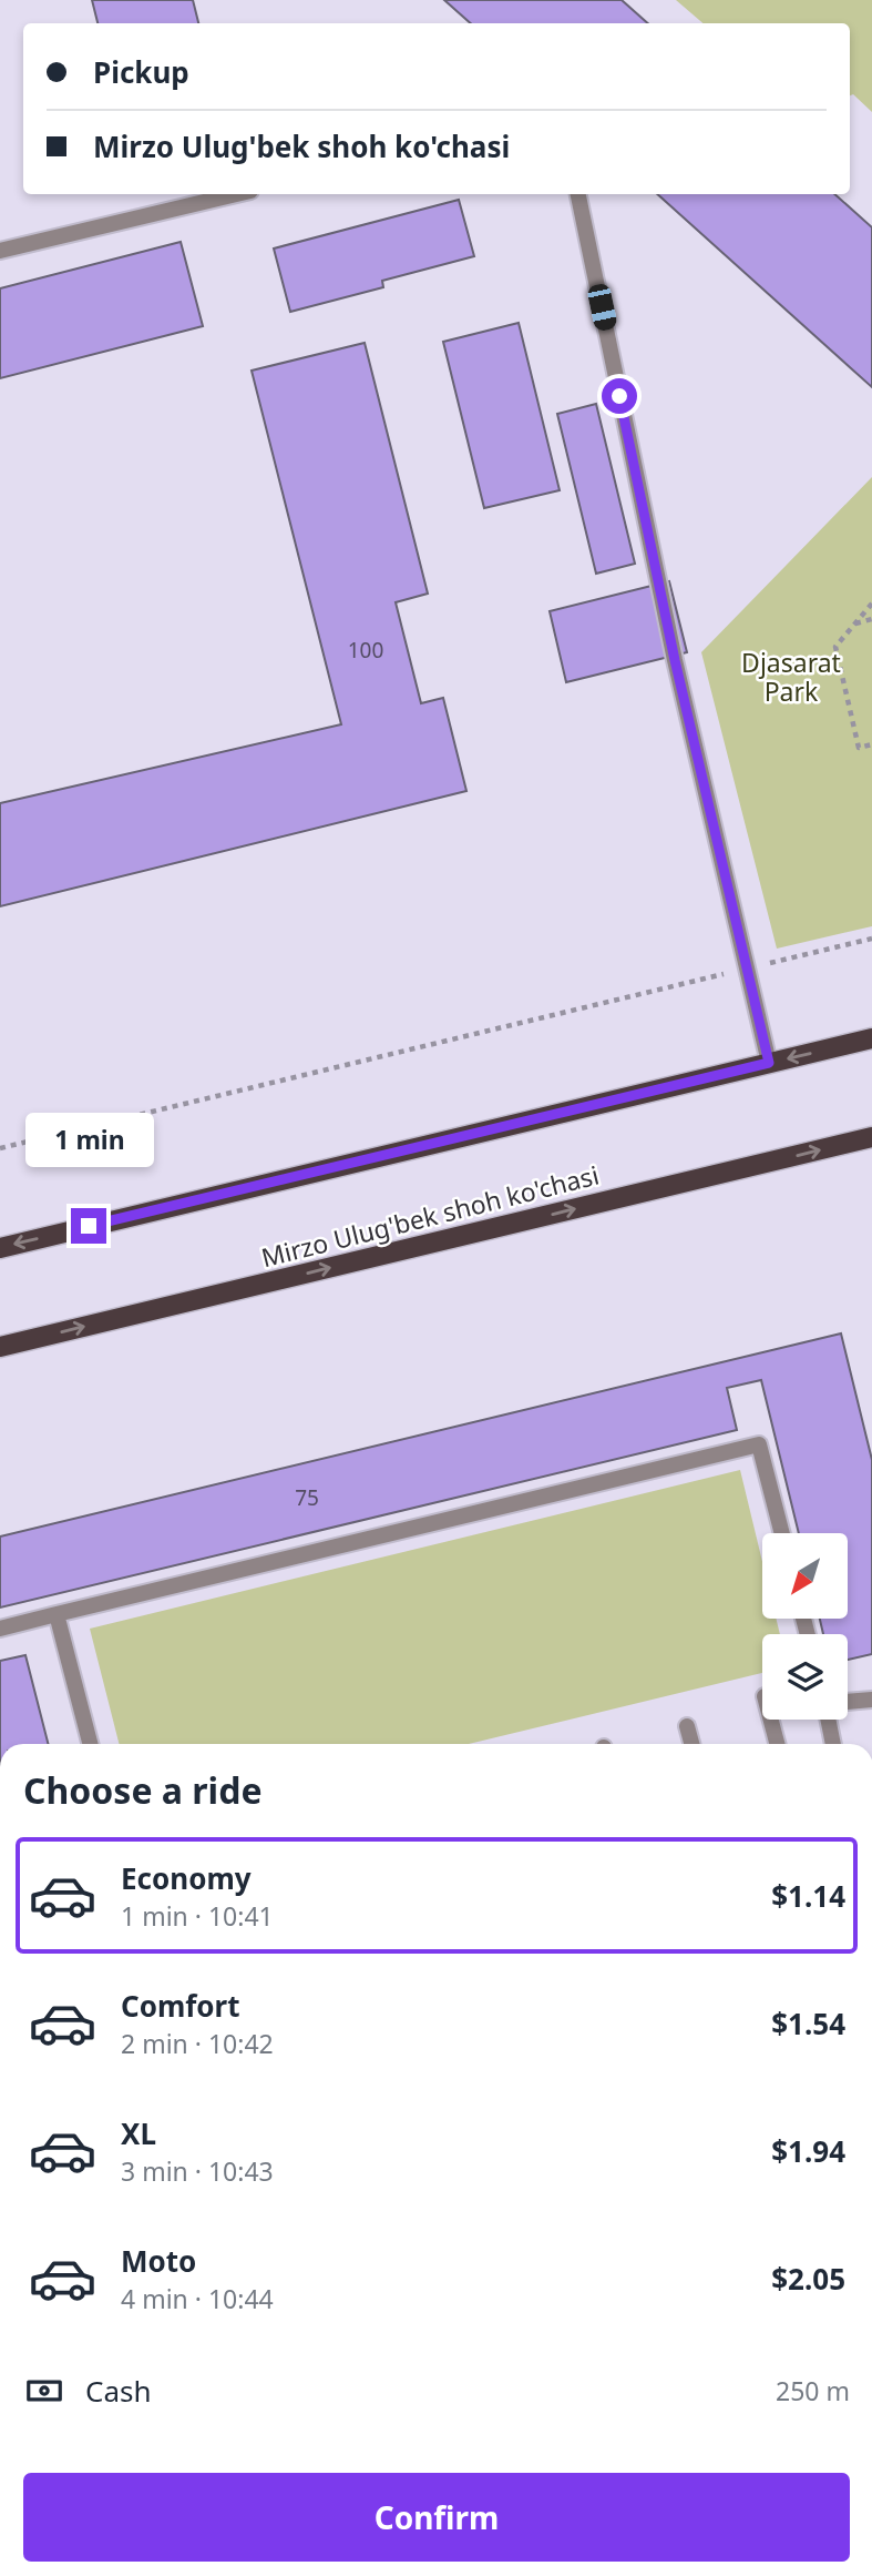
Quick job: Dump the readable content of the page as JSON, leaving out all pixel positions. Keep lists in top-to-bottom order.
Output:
{
  "streets": {
    "main road": ["Mirzo Ulug'bek shoh ko'chasi"]
  },
  "parks": ["Djasarat Park"],
  "house_numbers": ["100", "75"],
  "north": "bottom left",
  "page": {
    "banner": ["Pickup", "Mirzo Ulug'bek shoh ko'chasi"],
    "bubble": "1 min",
    "heading": "Choose a ride",
    "list": [
      {
        "name": "Economy",
        "note": "1 min · 10:41",
        "value": "$1.14"
      },
      {
        "name": "Comfort",
        "note": "2 min · 10:42",
        "value": "$1.54"
      },
      {
        "name": "XL",
        "note": "3 min · 10:43",
        "value": "$1.94"
      },
      {
        "name": "Moto",
        "note": "4 min · 10:44",
        "value": "$2.05"
      }
    ],
    "pay": ["Cash", "250 m"],
    "buttons": "Confirm"
  }
}
